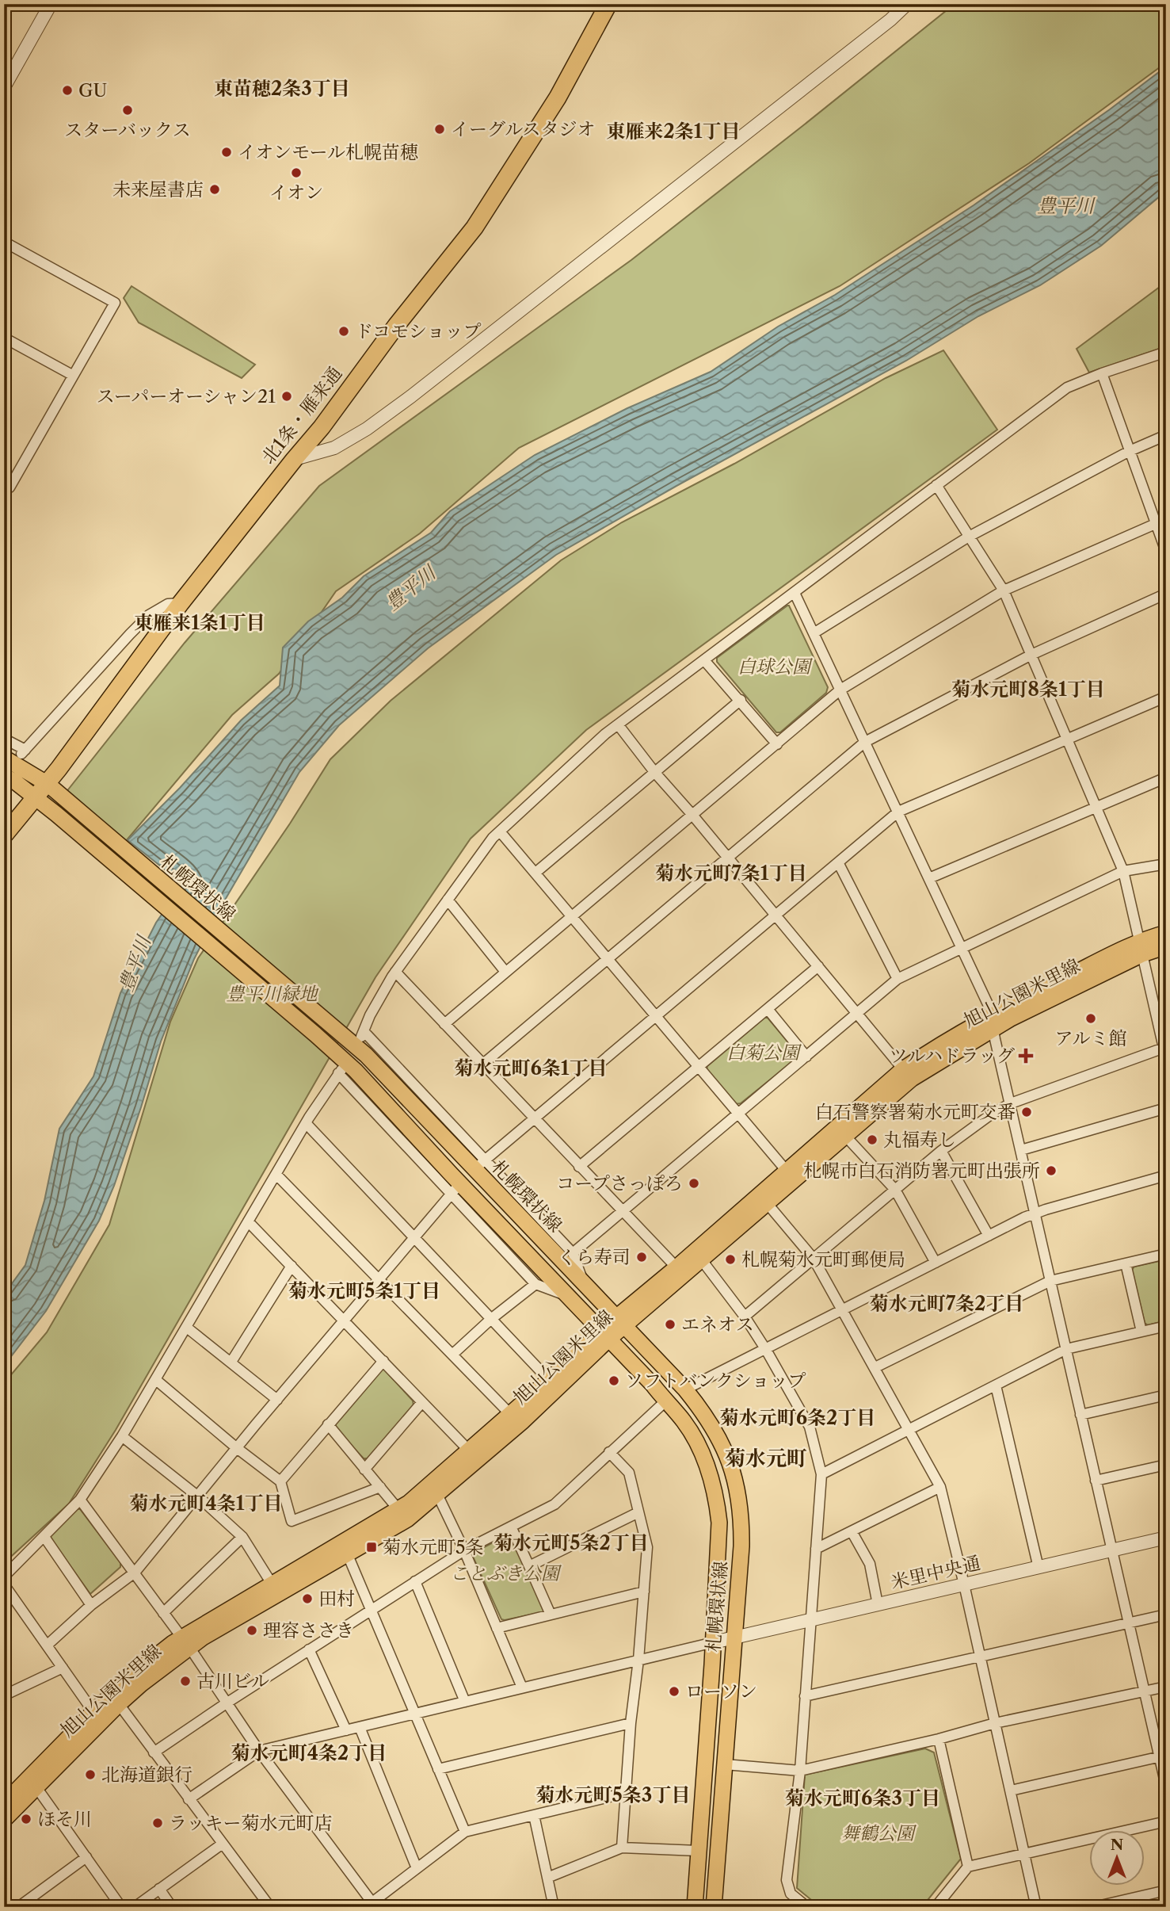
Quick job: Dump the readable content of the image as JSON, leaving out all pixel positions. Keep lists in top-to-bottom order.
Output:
{
  "streets": {
    "highway": ["北1条・雁来通"],
    "main road": ["札幌環状線", "旭山公園米里線"],
    "street": ["米里中央通"]
  },
  "crossings": [
    ["北1条・雁来通", "札幌環状線"],
    ["札幌環状線", "旭山公園米里線"],
    ["札幌環状線", "米里中央通"]
  ],
  "districts": [
    "東苗穂2条3丁目",
    "東雁来2条1丁目",
    "東雁来1条1丁目",
    "菊水元町8条1丁目",
    "菊水元町7条1丁目",
    "菊水元町6条1丁目",
    "菊水元町5条1丁目",
    "菊水元町7条2丁目",
    "菊水元町6条2丁目",
    "菊水元町",
    "菊水元町4条1丁目",
    "菊水元町5条2丁目",
    "菊水元町4条2丁目",
    "菊水元町5条3丁目",
    "菊水元町6条3丁目"
  ],
  "water": ["豊平川"],
  "parks": [
    "白球公園",
    "豊平川緑地",
    "白菊公園",
    "ことぶき公園",
    "舞鶴公園"
  ],
  "places": {
    "other": [
      "GU",
      "スターバックス",
      "イーグルスタジオ",
      "イオンモール札幌苗穂",
      "イオン",
      "未来屋書店",
      "ドコモショップ",
      "スーパーオーシャン21",
      "アルミ館",
      "白石警察署菊水元町交番",
      "丸福寿し",
      "札幌市白石消防署元町出張所",
      "コープさっぽろ",
      "くら寿司",
      "札幌菊水元町郵便局",
      "エネオス",
      "ソフトバンクショップ",
      "田村",
      "理容ささき",
      "古川ビル",
      "ローソン",
      "北海道銀行",
      "ほそ川",
      "ラッキー菊水元町店"
    ],
    "health": ["ツルハドラッグ"],
    "transit": ["菊水元町5条"]
  },
  "north": "top"
}
